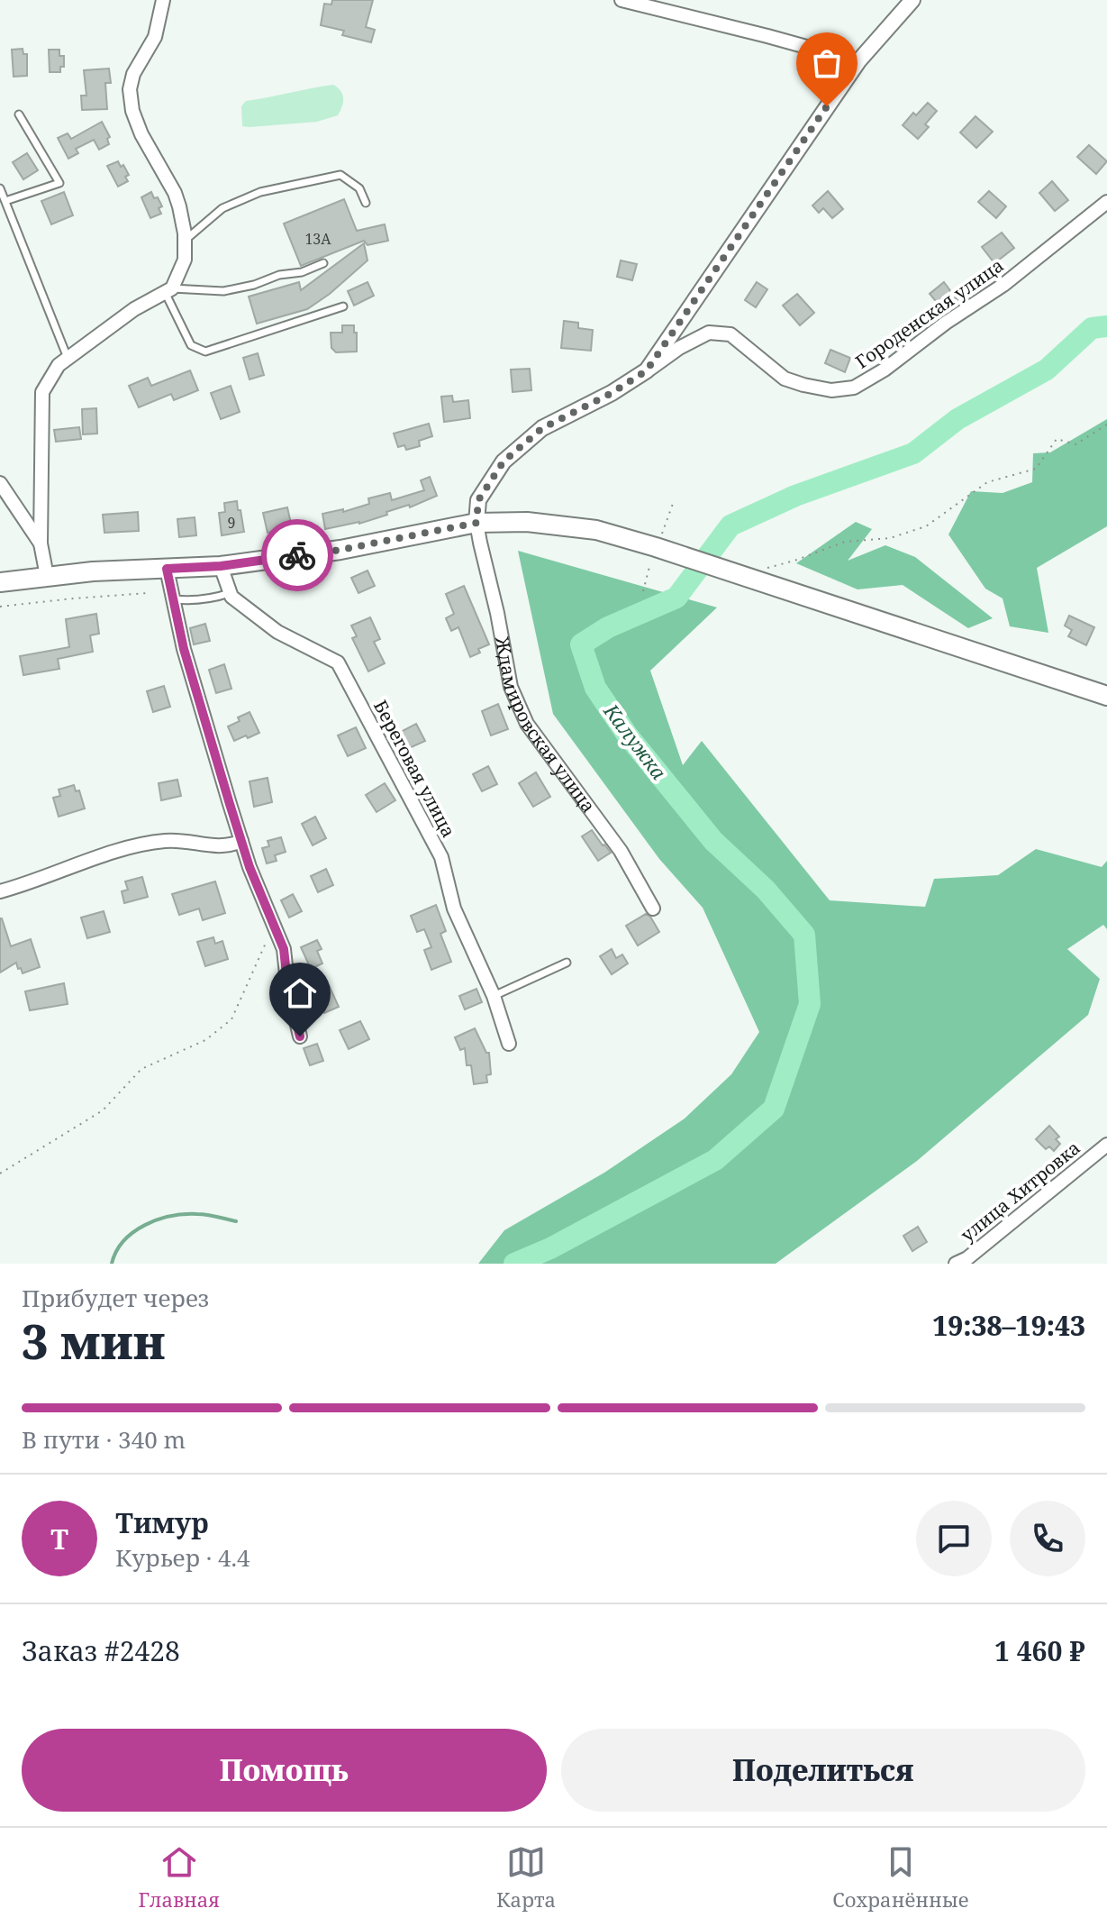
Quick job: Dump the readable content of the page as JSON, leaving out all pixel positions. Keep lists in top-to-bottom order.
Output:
{
  "streets": {
    "street": [
      "Городенская улица",
      "Ждамировская улица",
      "Береговая улица",
      "улица Хитровка"
    ]
  },
  "crossings": [
    ["Городенская улица", "Ждамировская улица"]
  ],
  "water": ["Калужка"],
  "house_numbers": ["13А", "9"],
  "page": {
    "heading": ["3 мин", "Прибудет через", "19:38–19:43"],
    "panel": [
      "Тимур",
      "Курьер · 4.4",
      "Заказ #2428",
      "1 460 ₽"
    ],
    "bar": "В пути · 340 m",
    "round": "Т",
    "buttons": ["Помощь", "Поделиться"],
    "tabs": ["Главная", "Карта", "Сохранённые"]
  }
}
